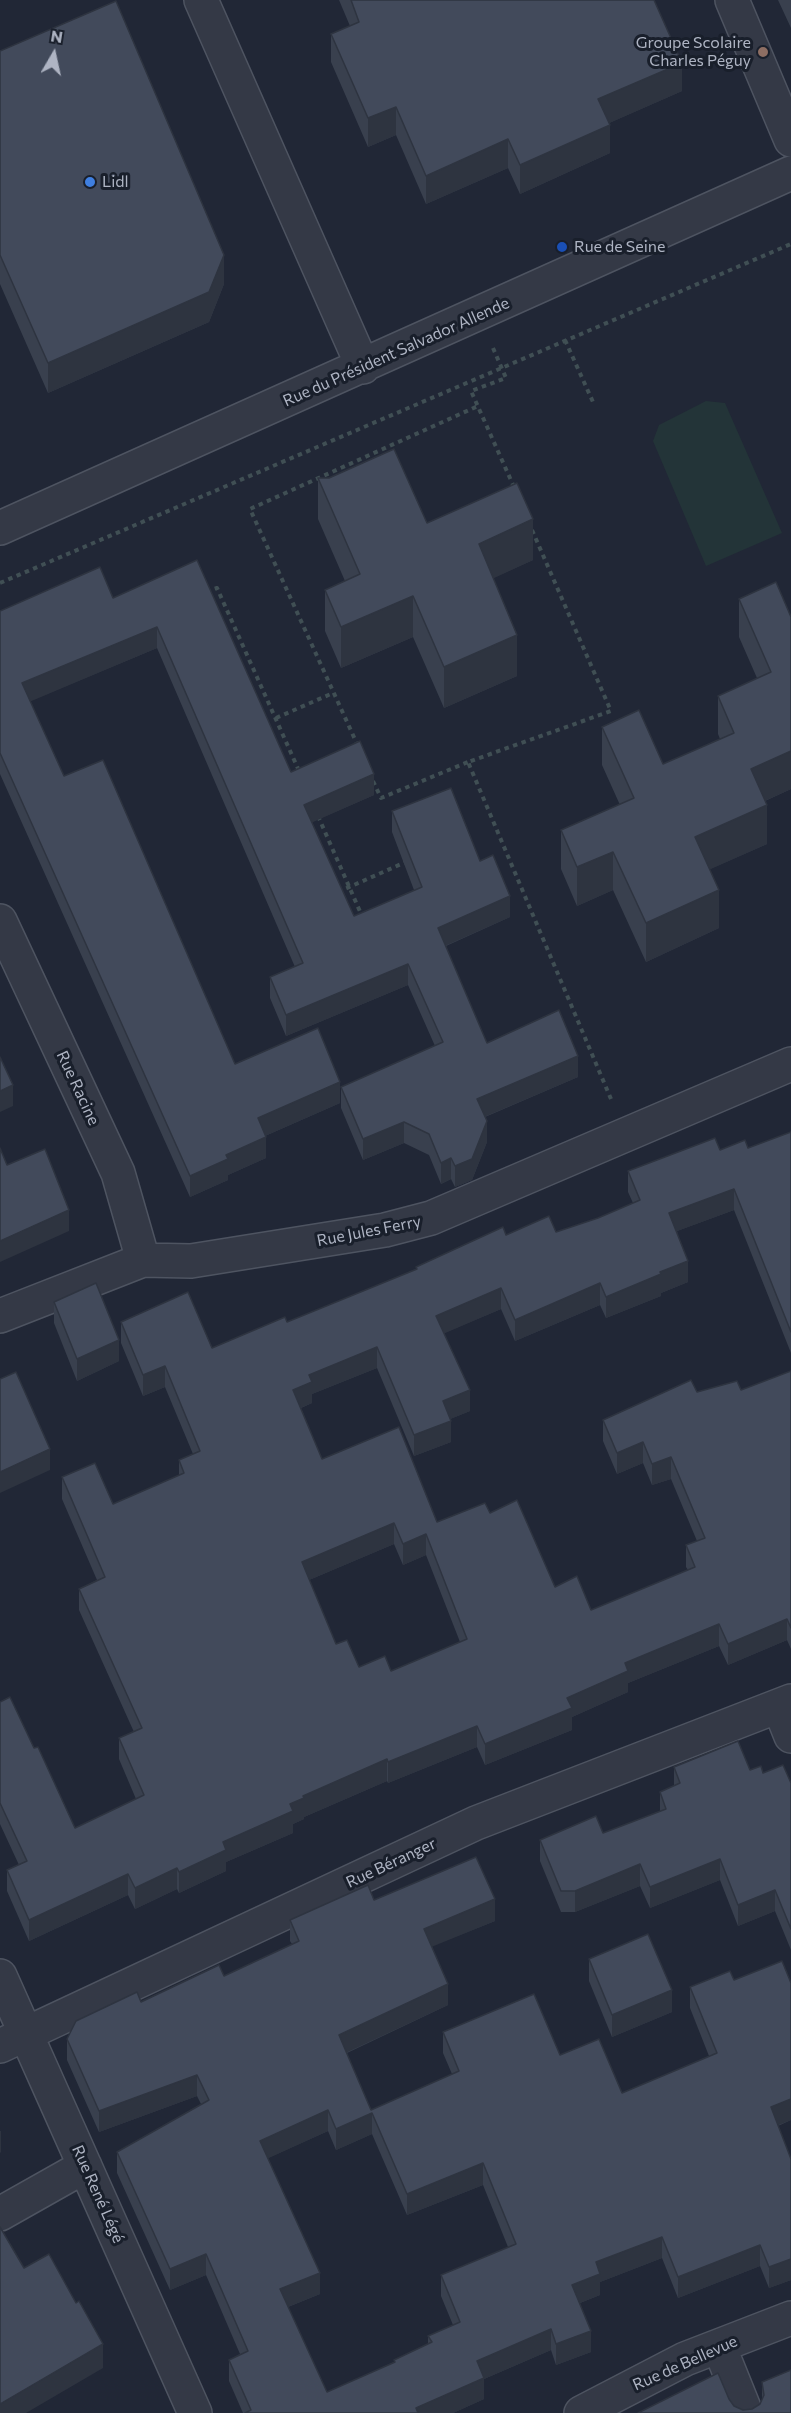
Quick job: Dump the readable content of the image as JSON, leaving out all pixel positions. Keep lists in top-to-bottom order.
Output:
{
  "streets": {
    "street": [
      "Rue du Président Salvador Allende",
      "Rue Racine",
      "Rue Jules Ferry",
      "Rue Béranger",
      "Rue René Légé",
      "Rue de Bellevue"
    ]
  },
  "crossings": [
    ["Rue Racine", "Rue Jules Ferry"],
    ["Rue Béranger", "Rue René Légé"]
  ],
  "places": ["Groupe Scolaire Charles Péguy", "Lidl", "Rue de Seine"],
  "north": "top"
}
